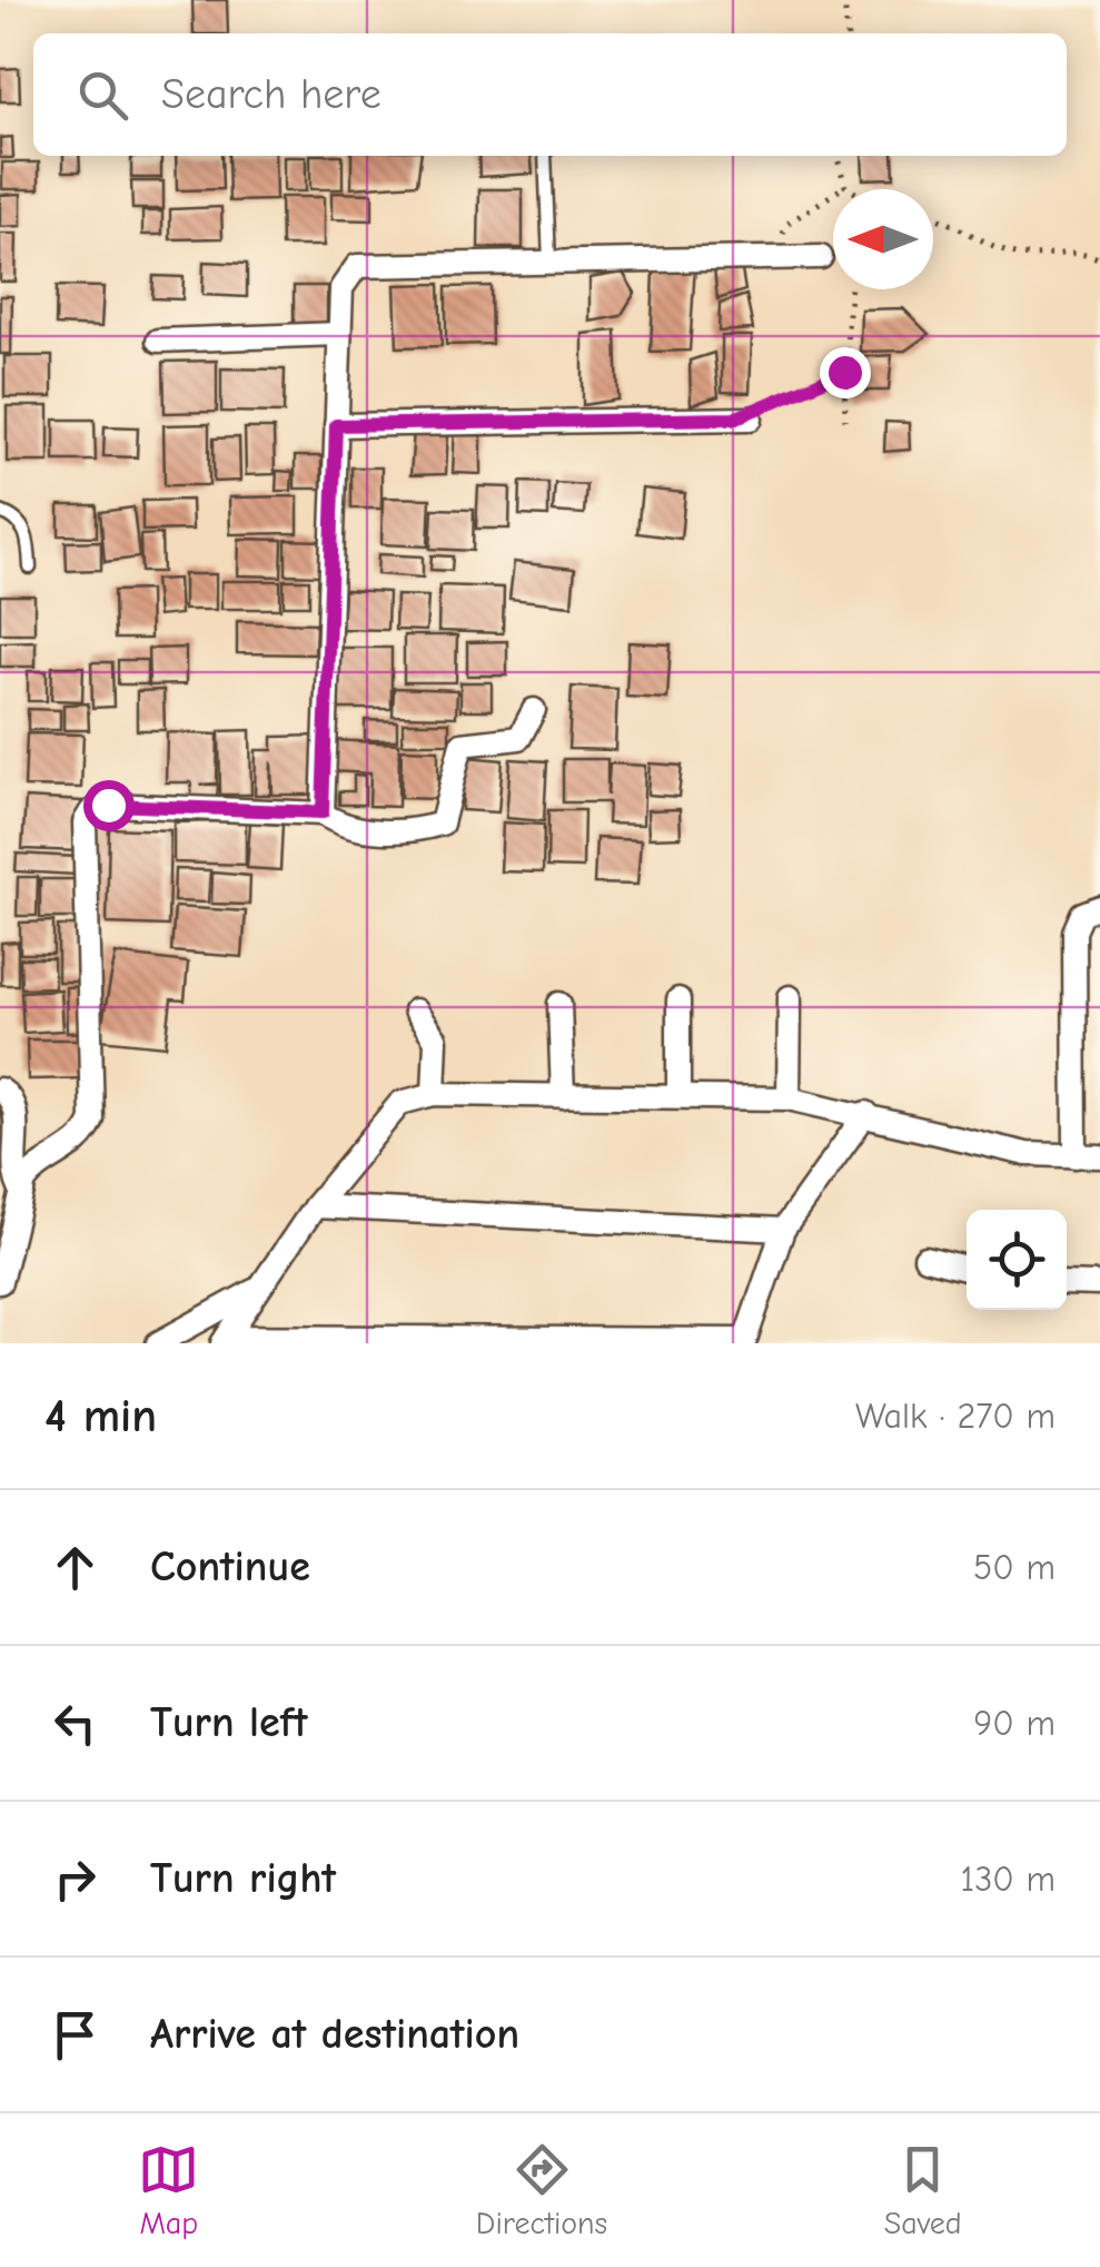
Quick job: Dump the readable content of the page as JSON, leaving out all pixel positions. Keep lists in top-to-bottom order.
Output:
{
  "north": "left",
  "page": {
    "search": "Search here",
    "heading": ["4 min", "Walk · 270 m"],
    "list": [
      ["Continue", "50 m"],
      ["Turn left", "90 m"],
      ["Turn right", "130 m"],
      "Arrive at destination"
    ],
    "nav": ["Map", "Directions", "Saved"]
  }
}
